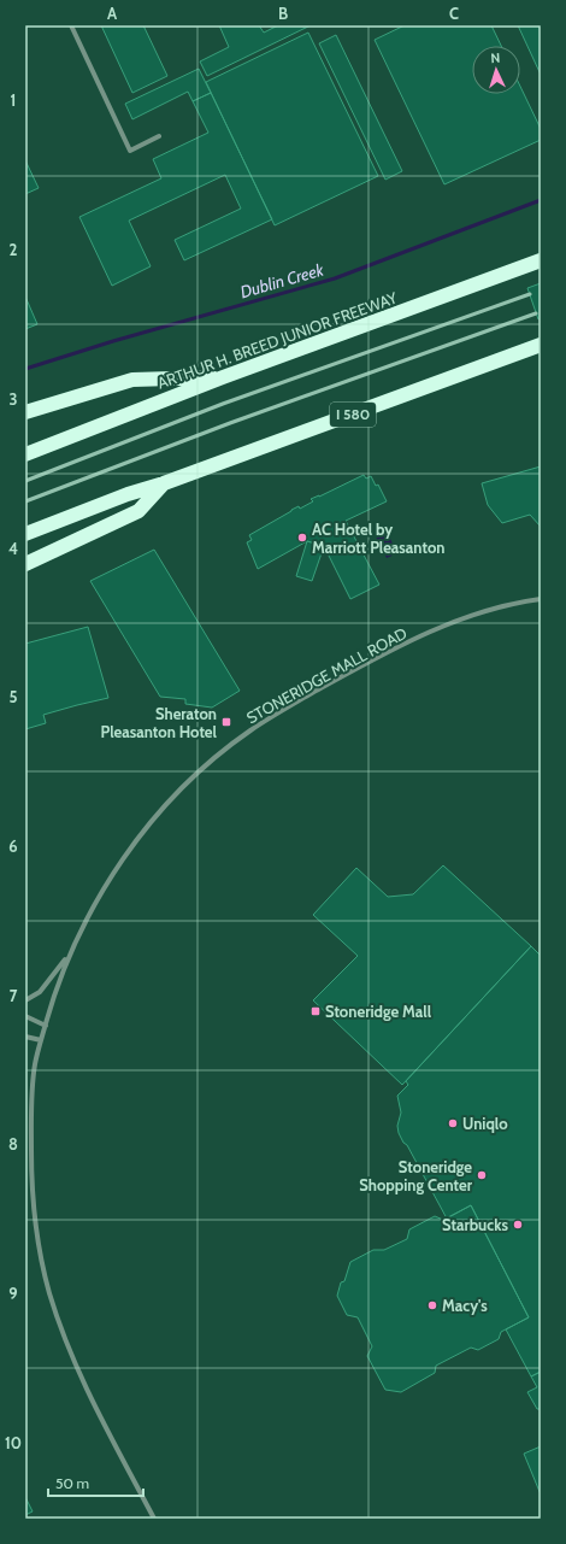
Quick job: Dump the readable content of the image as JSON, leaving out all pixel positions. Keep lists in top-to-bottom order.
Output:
{
  "streets": {
    "highway": ["ARTHUR H. BREED JUNIOR FREEWAY", "I 580"],
    "street": ["STONERIDGE MALL ROAD"]
  },
  "water": ["Dublin Creek"],
  "places": {
    "other": [
      "AC Hotel by Marriott Pleasanton",
      "Uniqlo",
      "Stoneridge Shopping Center",
      "Starbucks",
      "Macy's"
    ],
    "transit": ["Sheraton Pleasanton Hotel", "Stoneridge Mall"]
  },
  "scale_bar": "50 m",
  "north": "top",
  "grid": {
    "columns": ["A", "B", "C"],
    "rows": [
      "1",
      "2",
      "3",
      "4",
      "5",
      "6",
      "7",
      "8",
      "9",
      "10"
    ]
  }
}
